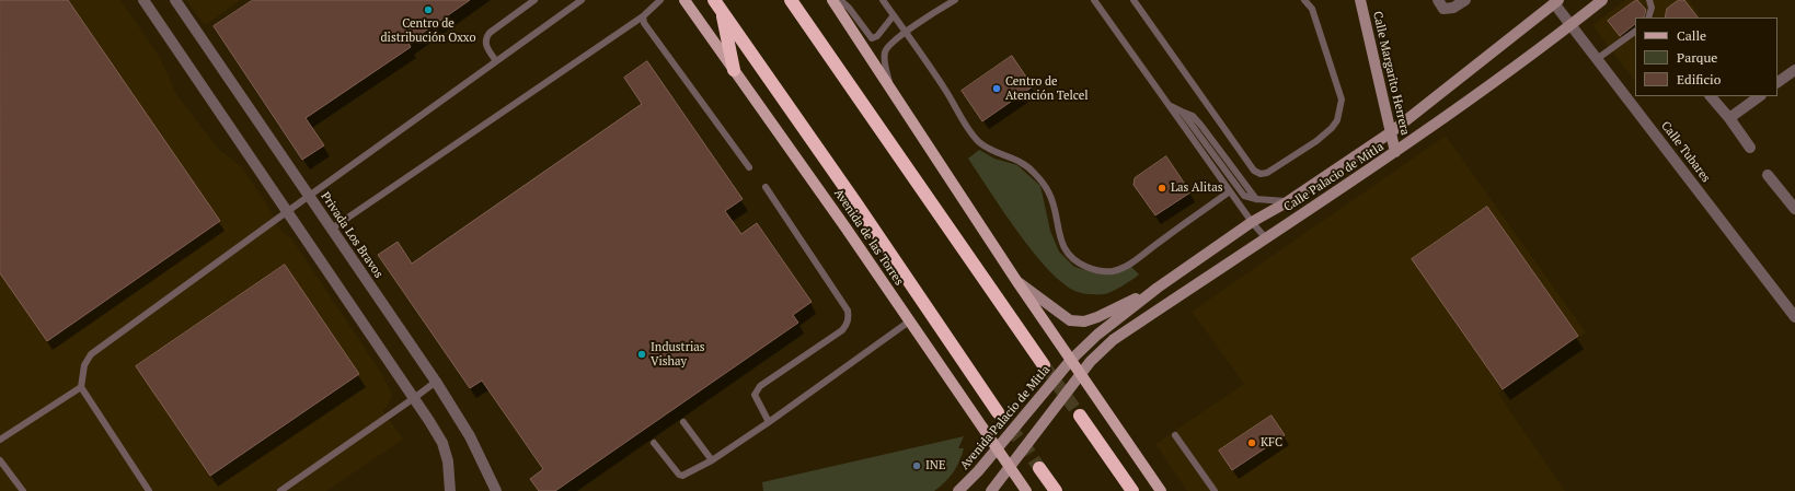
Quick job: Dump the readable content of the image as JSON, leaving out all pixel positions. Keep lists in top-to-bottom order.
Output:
{
  "streets": {
    "highway": ["Avenida de las Torres"],
    "main road": ["Calle Margarito Herrera", "Calle Palacio de Mitla", "Avenida Palacio de Mitla"],
    "street": ["Calle Tubares", "Privada Los Bravos"]
  },
  "crossings": [
    ["Calle Margarito Herrera", "Calle Palacio de Mitla"],
    ["Calle Tubares", "Calle Palacio de Mitla"],
    ["Calle Palacio de Mitla", "Avenida Palacio de Mitla"],
    ["Avenida de las Torres", "Avenida Palacio de Mitla"]
  ],
  "places": [
    "Centro de distribución Oxxo",
    "Centro de Atención Telcel",
    "Las Alitas",
    "Industrias Vishay",
    "KFC",
    "INE"
  ],
  "legend": ["Calle", "Parque", "Edificio"]
}
